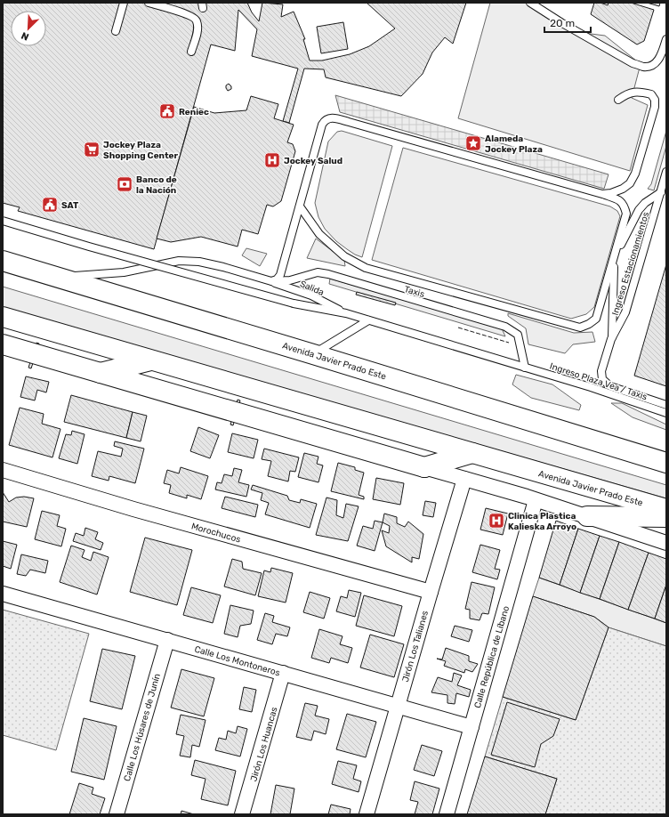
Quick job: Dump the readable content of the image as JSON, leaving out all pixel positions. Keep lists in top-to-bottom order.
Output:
{
  "streets": {
    "main road": ["Avenida Javier Prado Este"],
    "street": [
      "Morochucos",
      "Jirón Los Talianes",
      "Calle República de Líbano",
      "Calle Los Montoneros",
      "Calle Los Húsares de Junín",
      "Jirón Los Huancas"
    ],
    "lane": [
      "Ingreso Estacionamientos",
      "Salida",
      "Taxis",
      "Ingreso Plaza Vea / Taxis"
    ]
  },
  "crossings": [
    ["Salida", "Taxis"],
    ["Salida", "Avenida Javier Prado Este"],
    ["Salida", "Ingreso Plaza Vea / Taxis"],
    ["Taxis", "Ingreso Plaza Vea / Taxis"],
    ["Morochucos", "Jirón Los Talianes"],
    ["Jirón Los Talianes", "Calle Los Montoneros"],
    ["Calle República de Líbano", "Calle Los Montoneros"],
    ["Calle Los Montoneros", "Calle Los Húsares de Junín"],
    ["Calle Los Montoneros", "Jirón Los Huancas"]
  ],
  "places": {
    "public building": ["Reniec", "SAT"],
    "place": ["Alameda Jockey Plaza"],
    "supermarket": ["Jockey Plaza Shopping Center"],
    "hospital": ["Jockey Salud", "Clinica Plastica Kalieska Arroyo"],
    "bank": ["Banco de la Nación"]
  },
  "scale_bar": "20 m",
  "north": "bottom left"
}
